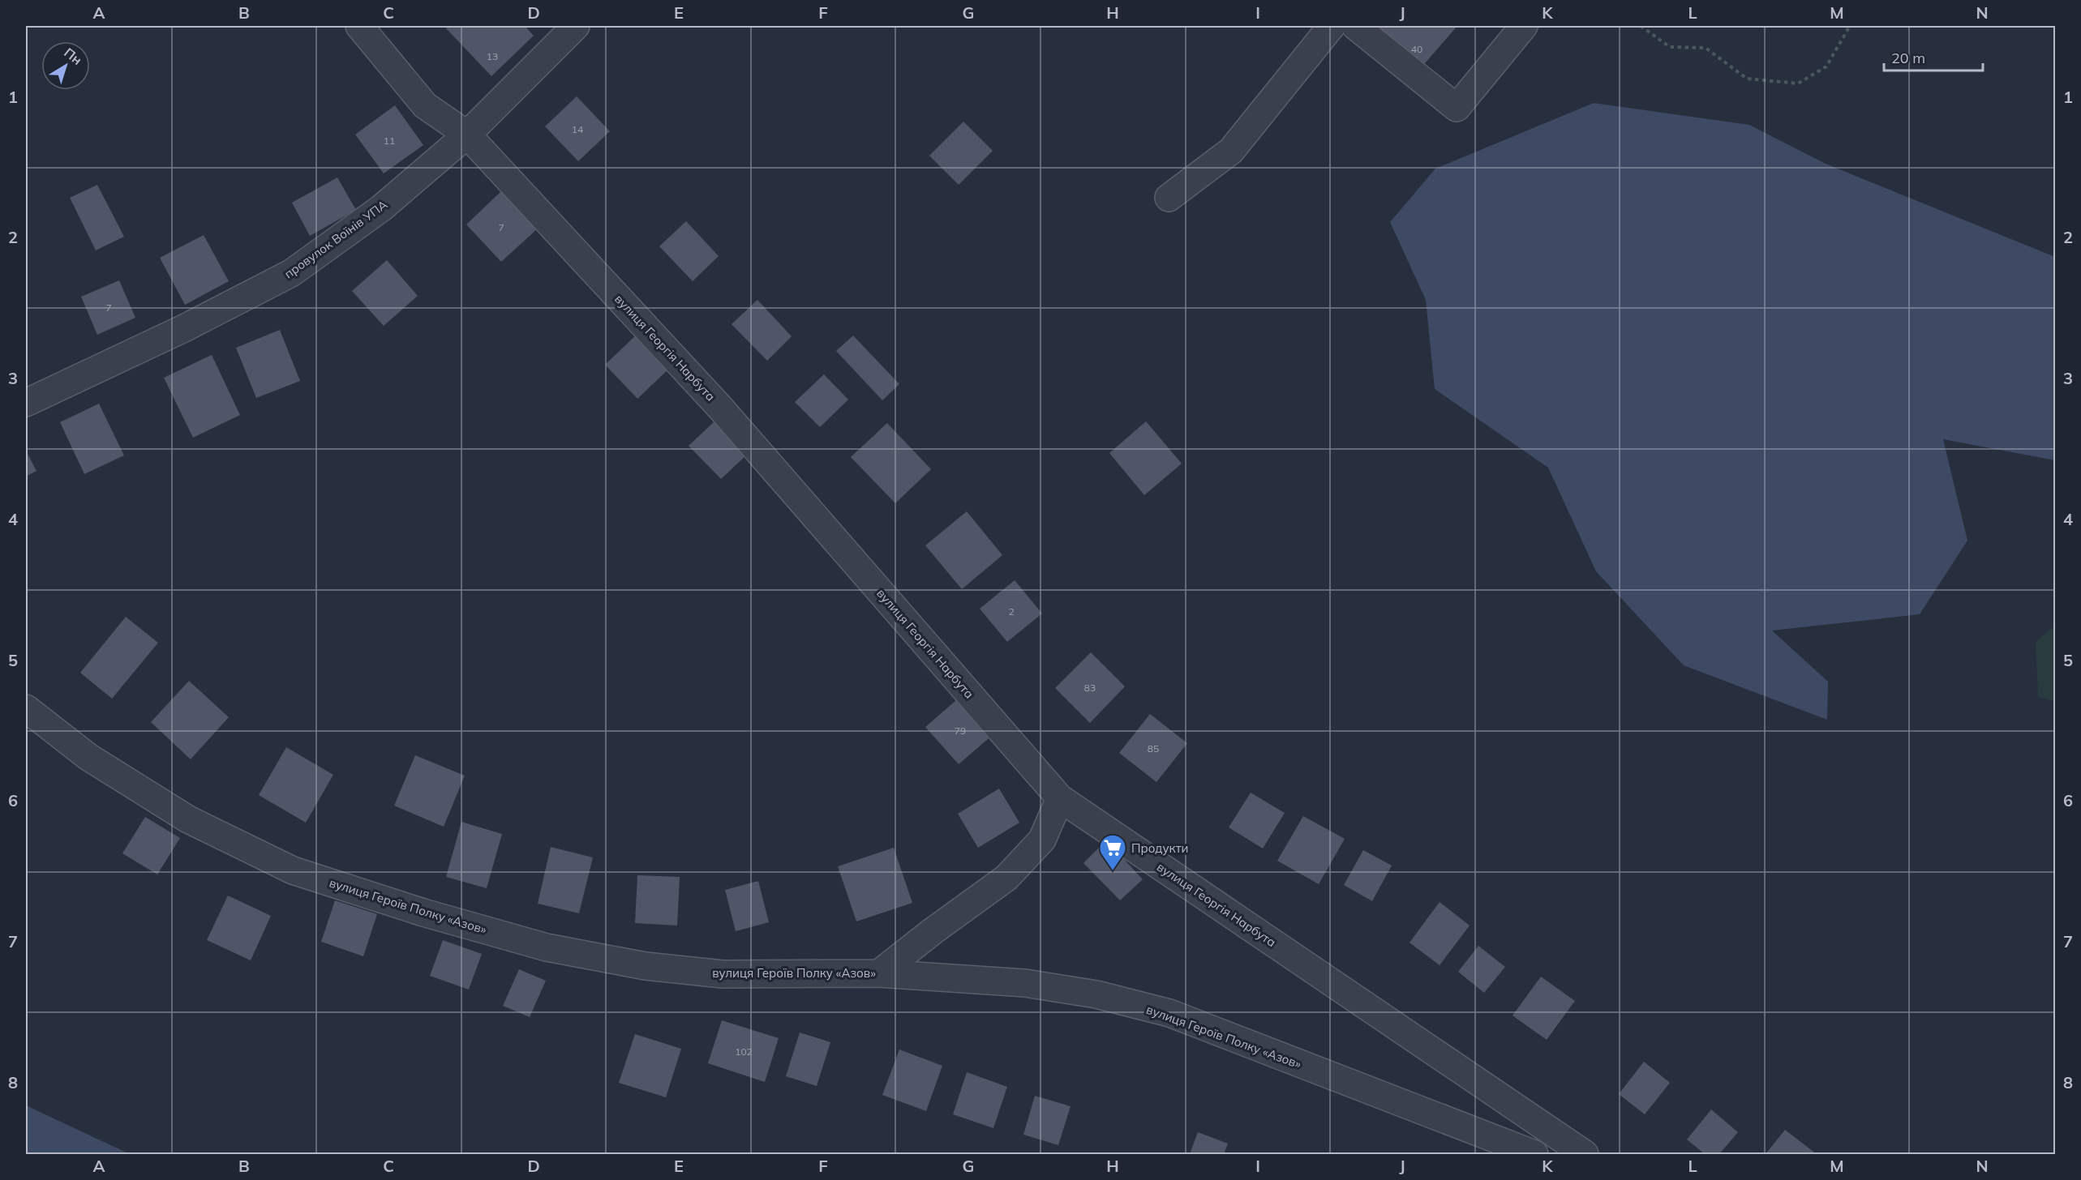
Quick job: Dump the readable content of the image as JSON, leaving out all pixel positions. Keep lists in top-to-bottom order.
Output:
{
  "streets": {
    "street": ["провулок Воїнів УПА", "вулиця Георгія Нарбута", "вулиця Героїв Полку «Азов»"]
  },
  "crossings": [
    ["провулок Воїнів УПА", "вулиця Георгія Нарбута"]
  ],
  "places": {
    "supermarket": ["Продукти"]
  },
  "house_numbers": [
    "40",
    "13",
    "14",
    "11",
    "7",
    "7",
    "2",
    "83",
    "79",
    "85",
    "102"
  ],
  "scale_bar": "20 m",
  "north": "top right",
  "grid": {
    "columns": [
      "A",
      "B",
      "C",
      "D",
      "E",
      "F",
      "G",
      "H",
      "I",
      "J",
      "K",
      "L",
      "M",
      "N"
    ],
    "rows": [
      "1",
      "2",
      "3",
      "4",
      "5",
      "6",
      "7",
      "8"
    ]
  }
}
